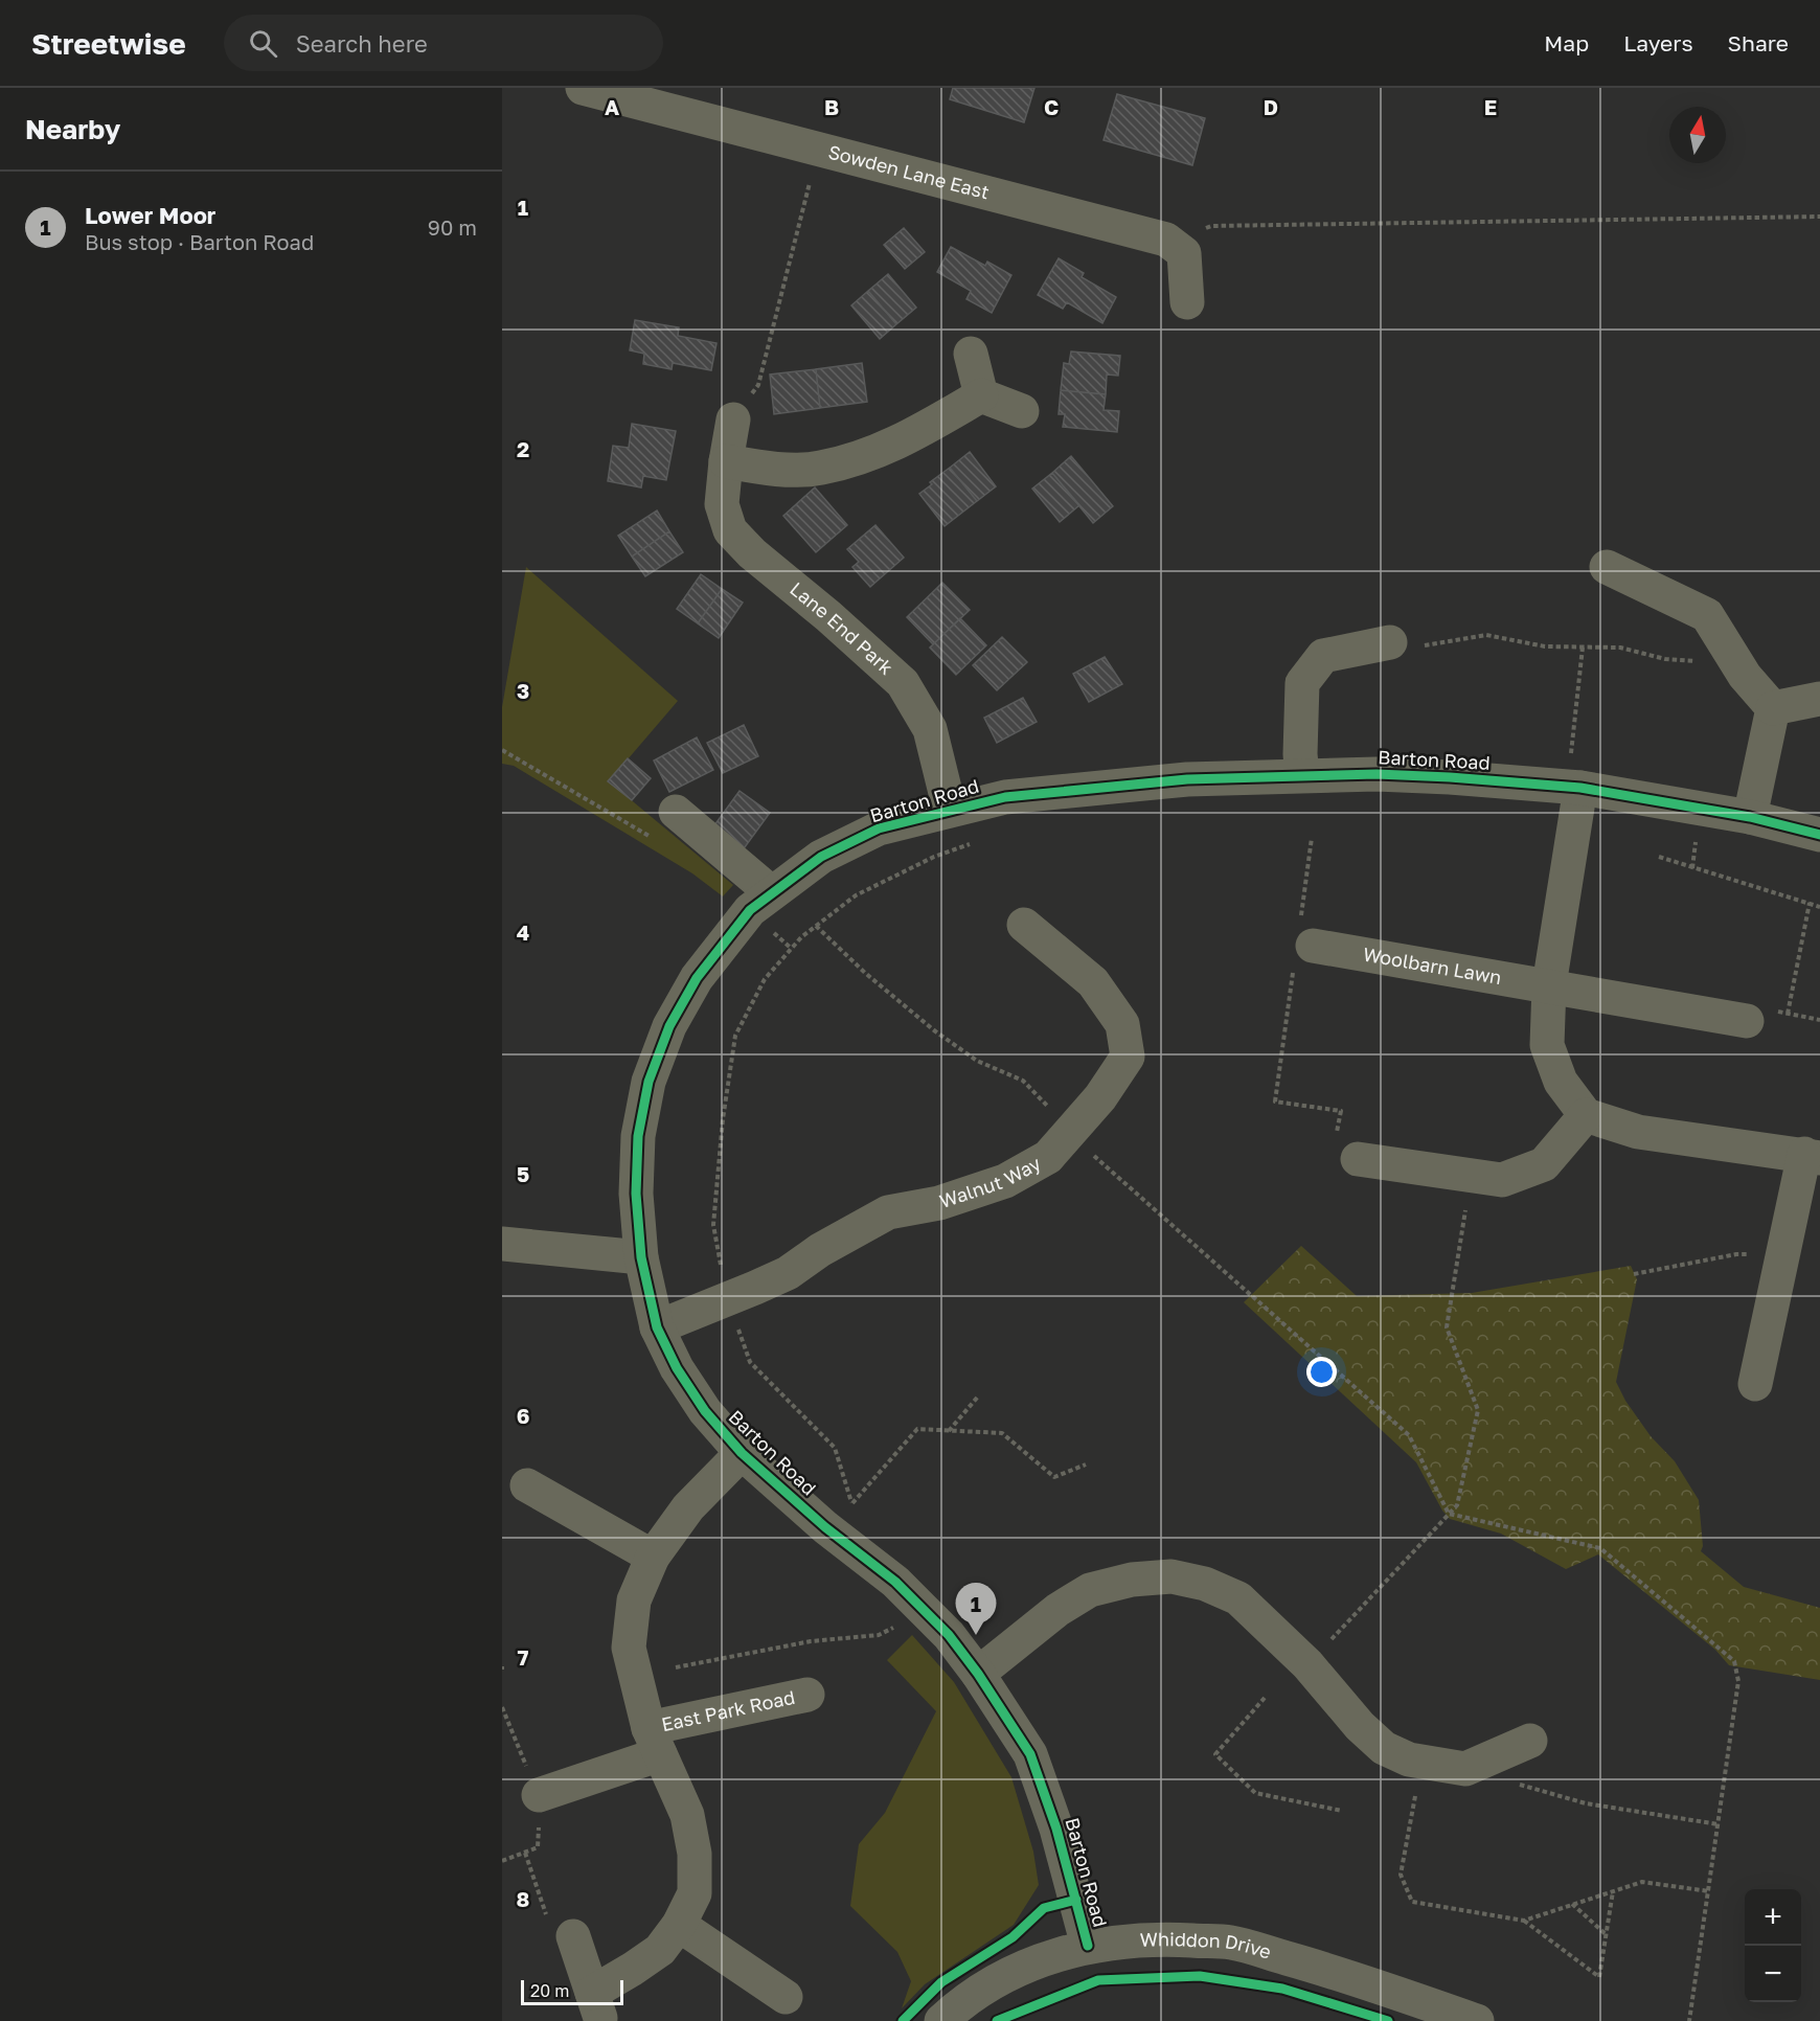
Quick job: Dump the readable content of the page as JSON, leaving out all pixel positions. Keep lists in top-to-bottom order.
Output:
{
  "streets": {
    "street": [
      "Sowden Lane East",
      "Lane End Park",
      "Barton Road",
      "Woolbarn Lawn",
      "Walnut Way",
      "East Park Road",
      "Whiddon Drive"
    ]
  },
  "crossings": [
    ["Lane End Park", "Barton Road"],
    ["Barton Road", "Walnut Way"],
    ["Barton Road", "East Park Road"],
    ["Barton Road", "Whiddon Drive"]
  ],
  "scale_bar": "20 m",
  "north": "top",
  "page": {
    "header": "Streetwise",
    "search": "Search here",
    "nav": ["Map", "Layers", "Share"],
    "heading": "Nearby",
    "list": [
      {
        "mark": "1",
        "name": "Lower Moor",
        "note": "Bus stop · Barton Road",
        "value": "90 m"
      }
    ],
    "pins": "1",
    "map_buttons": ["+", "−"],
    "scale": "20 m"
  },
  "grid": {
    "columns": [
      "A",
      "B",
      "C",
      "D",
      "E"
    ],
    "rows": [
      "1",
      "2",
      "3",
      "4",
      "5",
      "6",
      "7",
      "8"
    ]
  }
}
